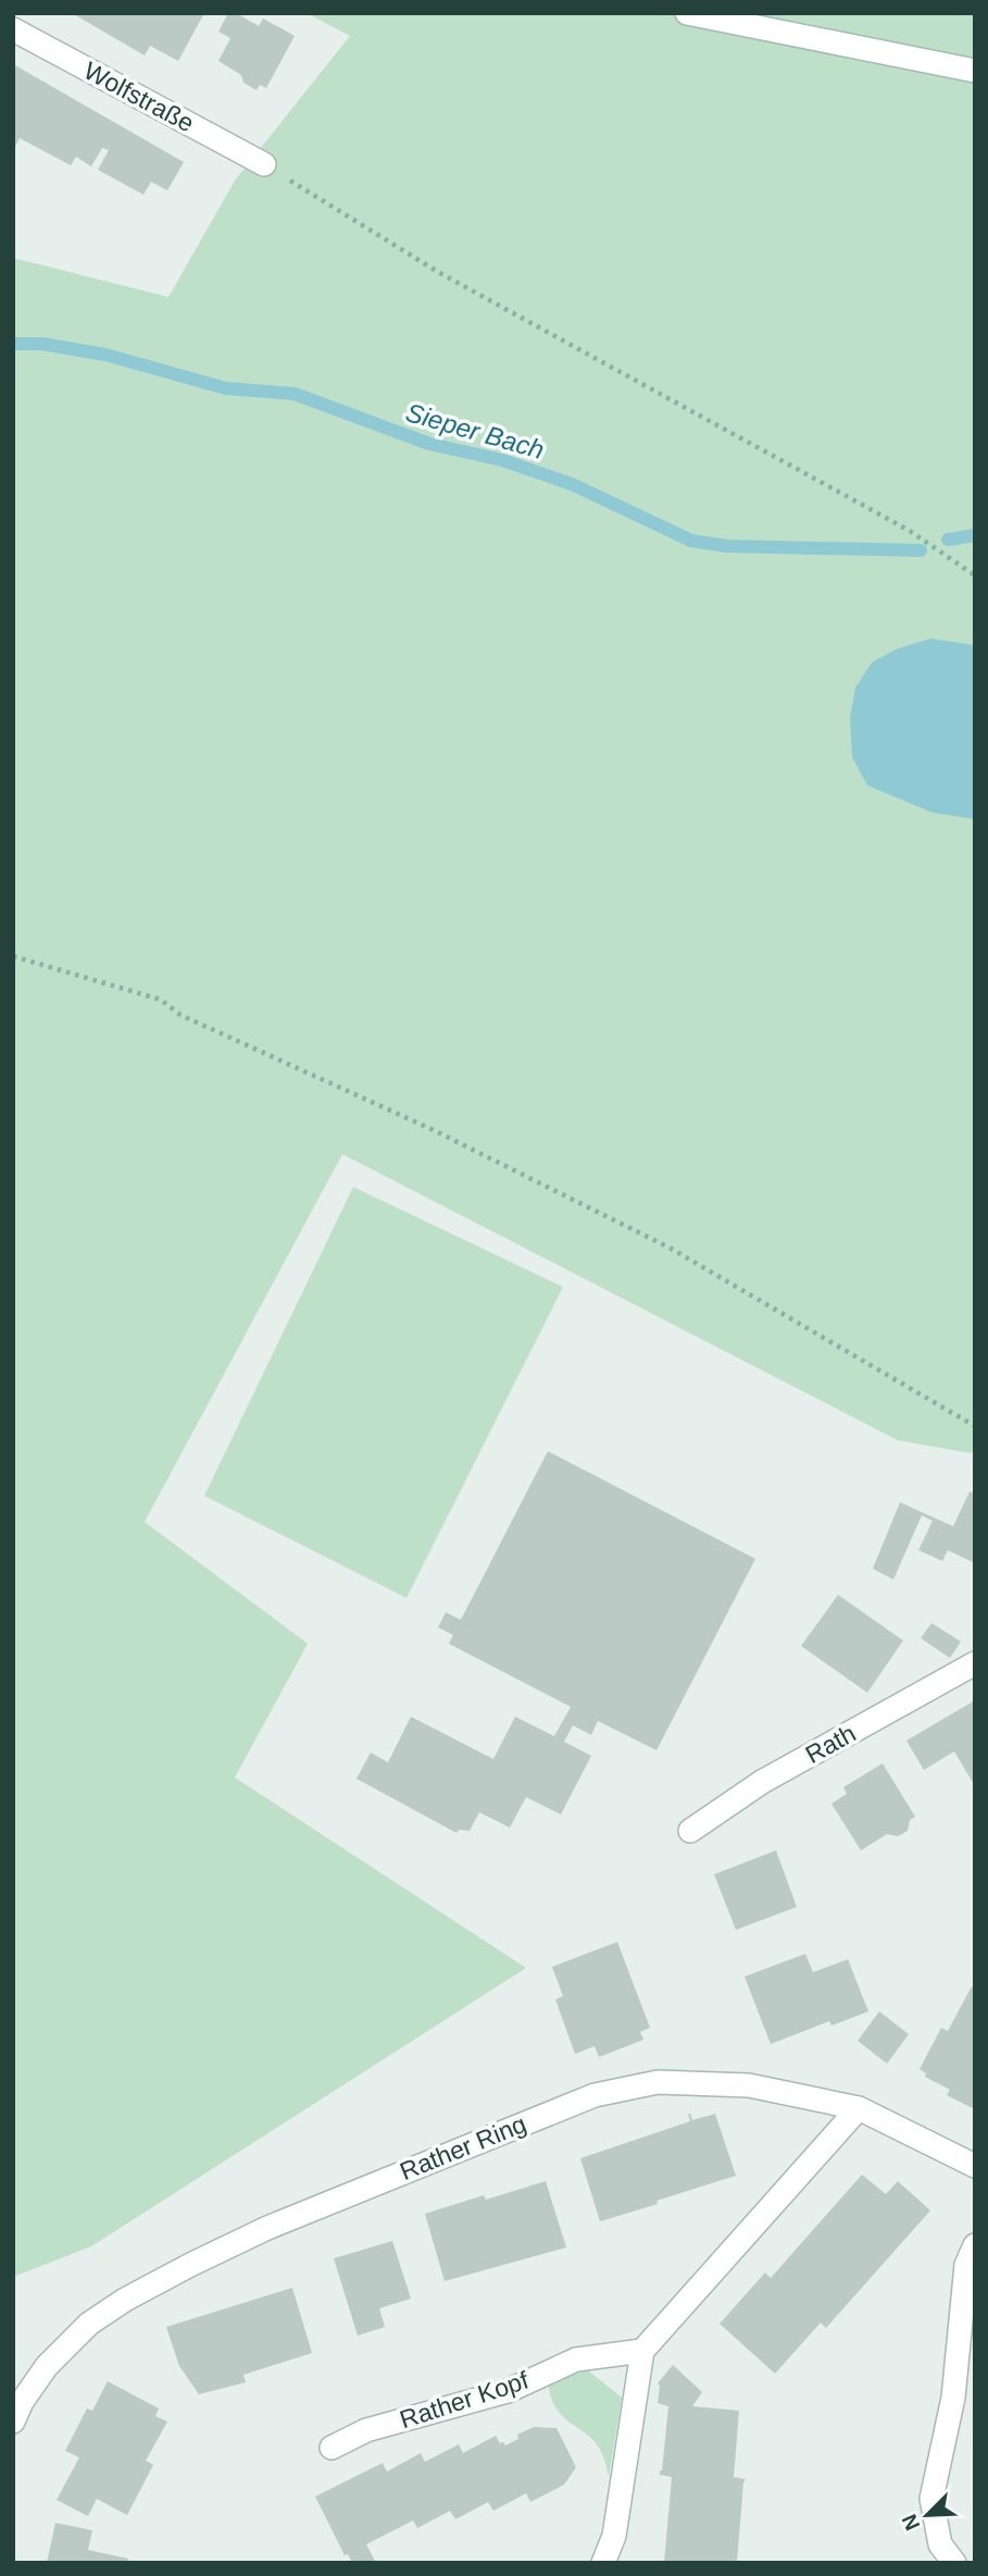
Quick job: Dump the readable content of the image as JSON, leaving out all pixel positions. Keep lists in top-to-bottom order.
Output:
{
  "streets": {
    "street": [
      "Wolfstraße",
      "Rath",
      "Rather Ring",
      "Rather Kopf"
    ]
  },
  "water": ["Sieper Bach"],
  "north": "bottom left"
}
